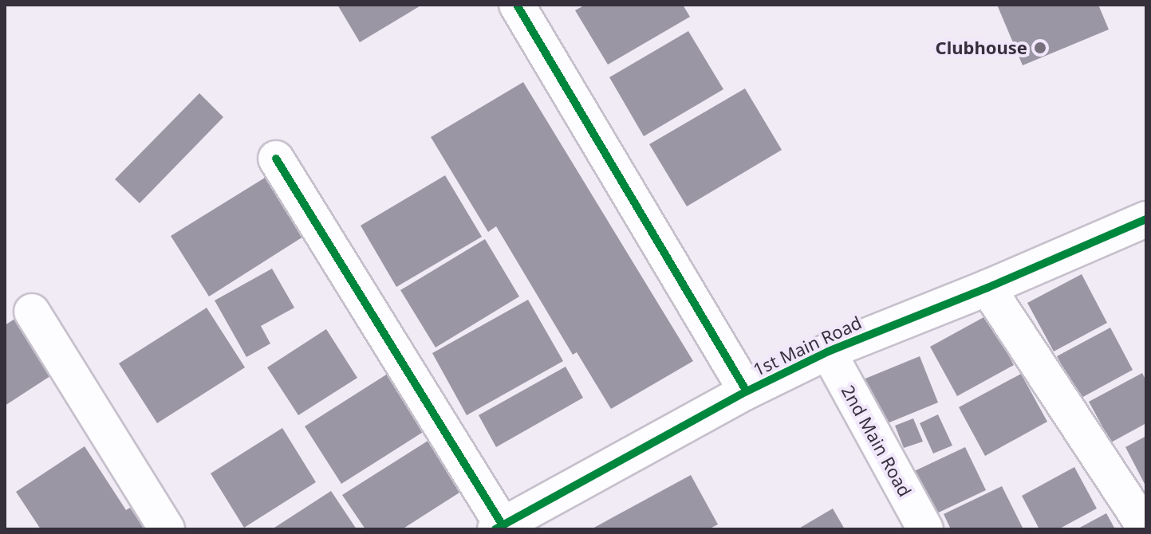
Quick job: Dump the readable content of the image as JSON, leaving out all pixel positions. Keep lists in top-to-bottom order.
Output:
{
  "streets": {
    "street": ["1st Main Road", "2nd Main Road"]
  },
  "crossings": [
    ["1st Main Road", "2nd Main Road"]
  ],
  "places": ["Clubhouse"]
}
